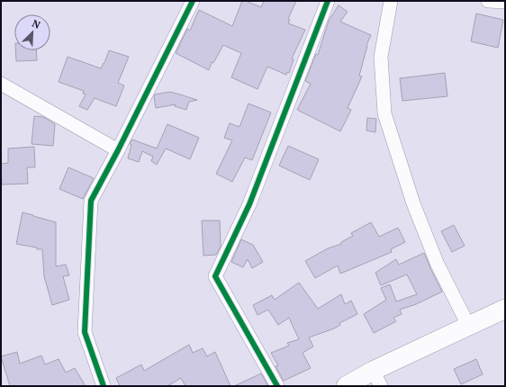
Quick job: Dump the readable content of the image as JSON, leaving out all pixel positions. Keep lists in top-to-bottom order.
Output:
{
  "north": "top right"
}
